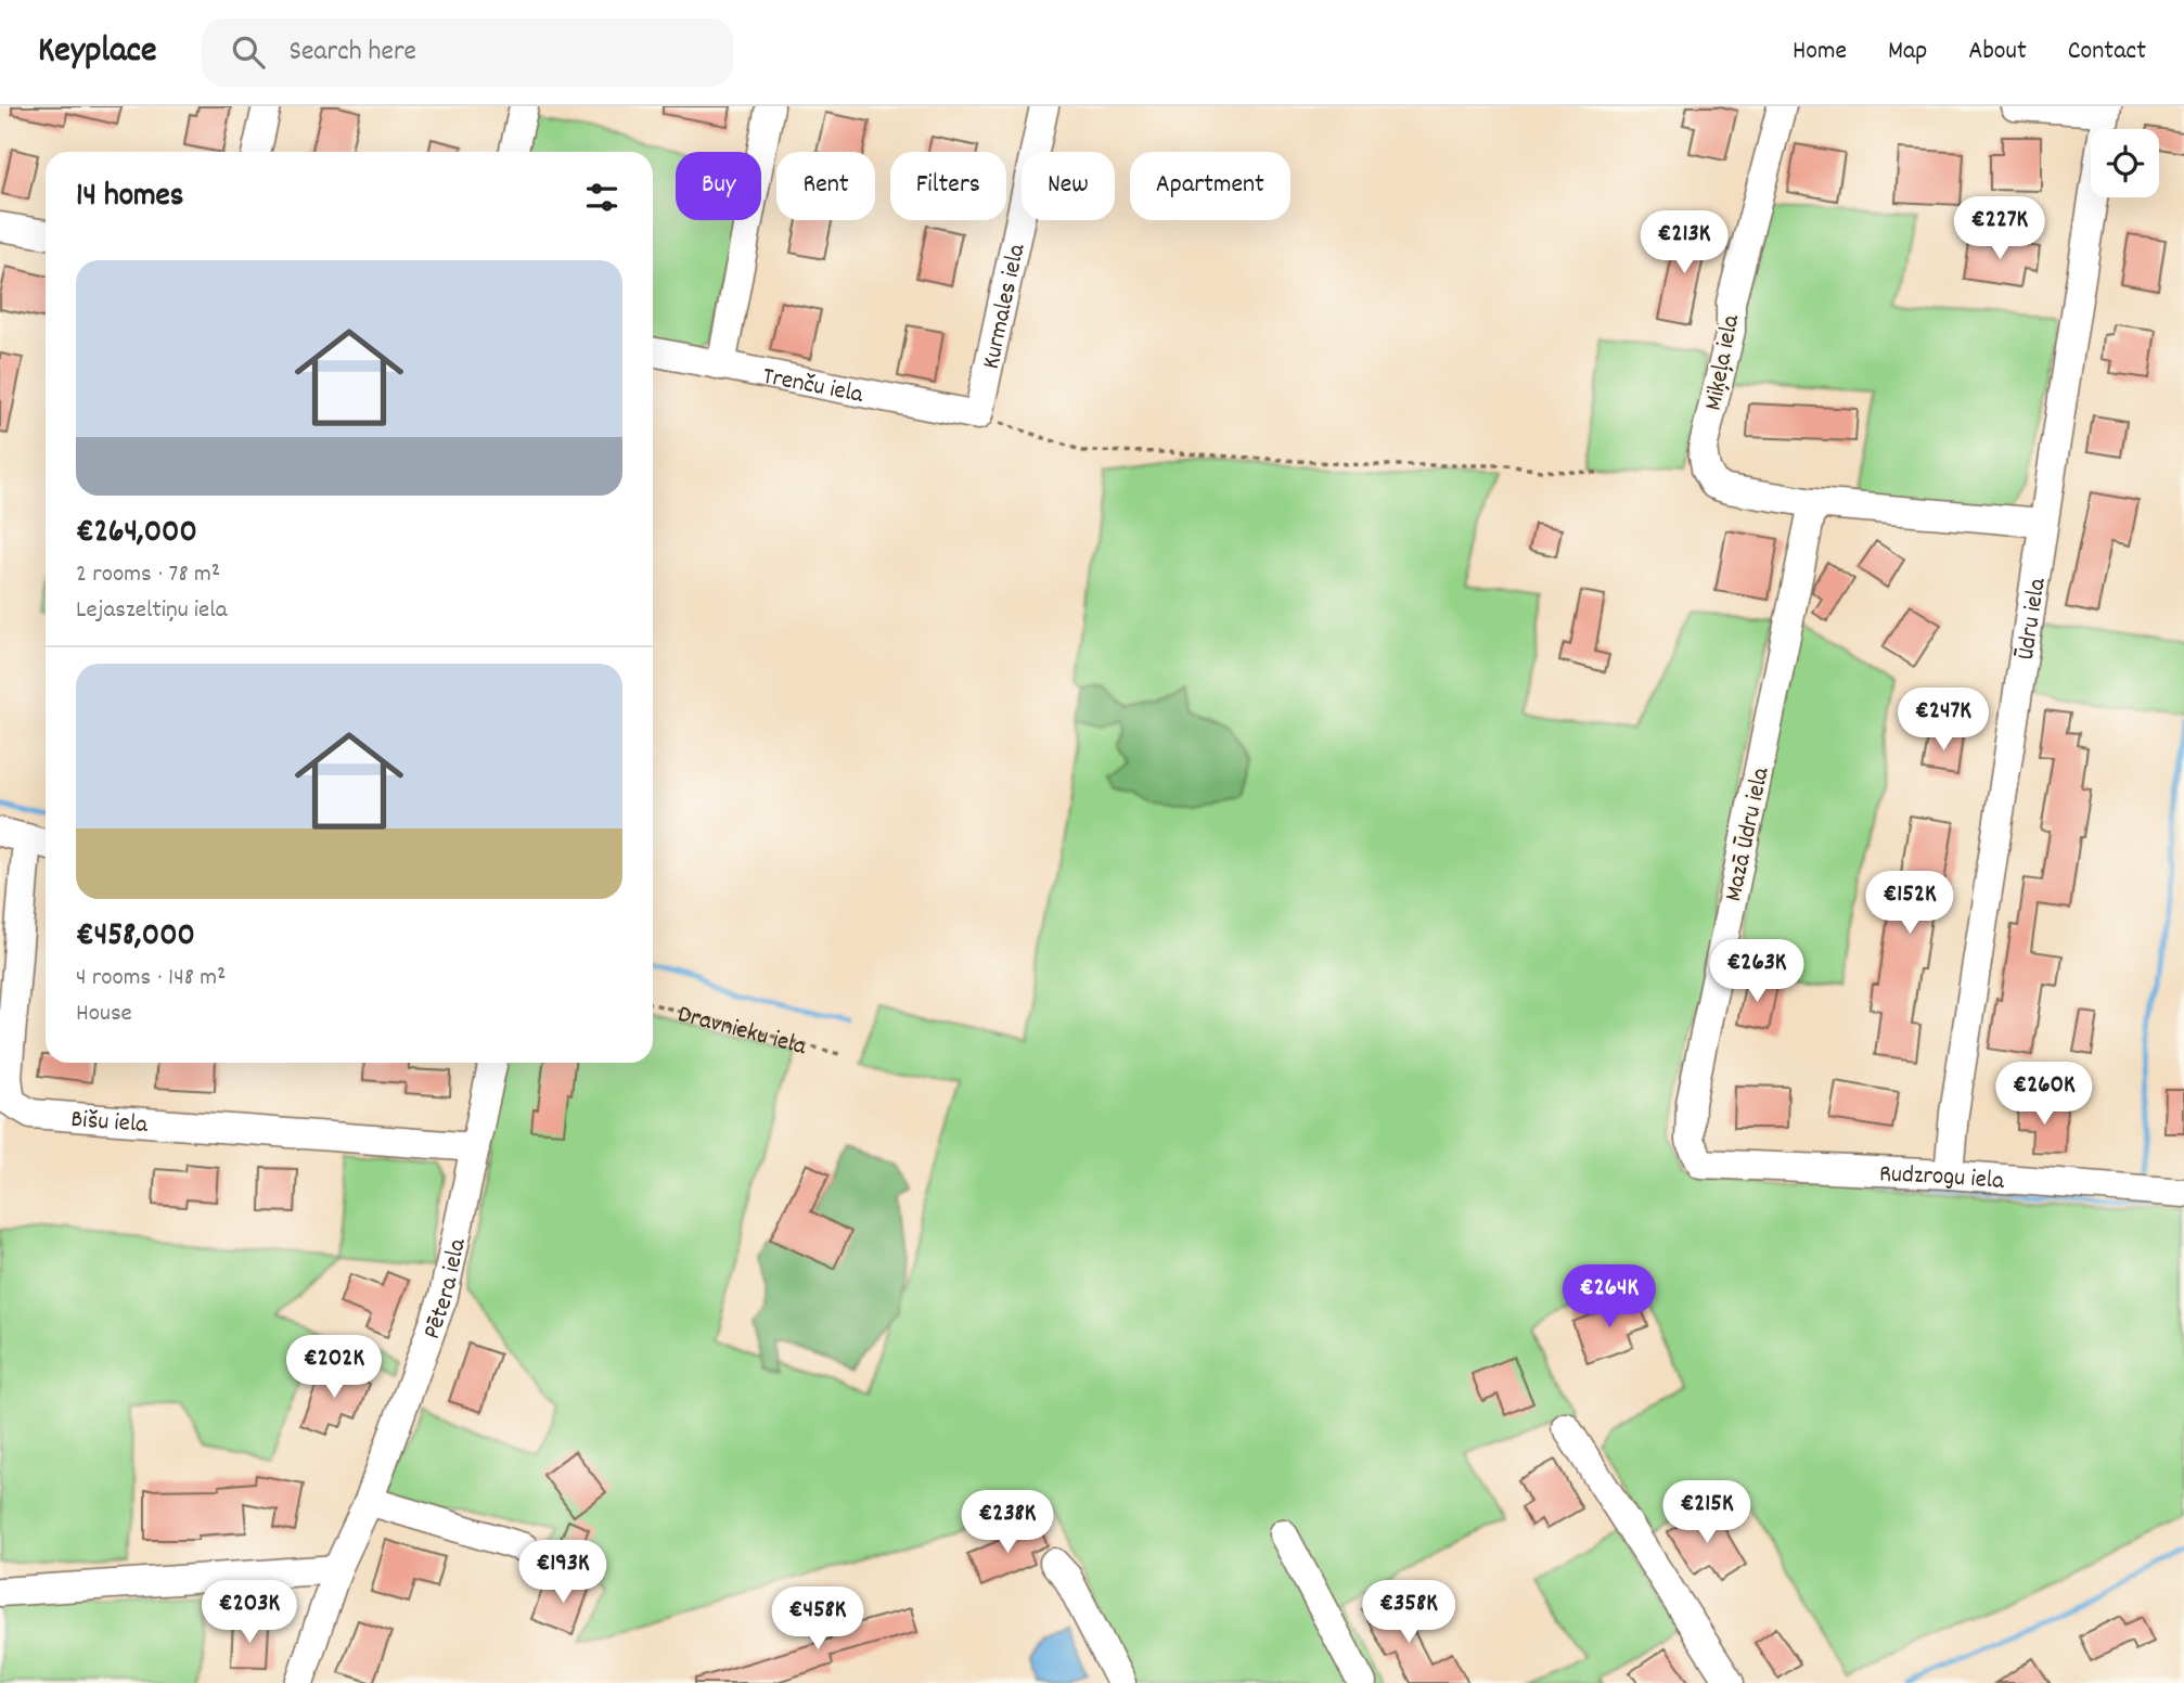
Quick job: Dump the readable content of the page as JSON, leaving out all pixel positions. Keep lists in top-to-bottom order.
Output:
{
  "streets": {
    "street": [
      "Kurmales iela",
      "Miķeļa iela",
      "Trenču iela",
      "Ūdru iela",
      "Mazā Ūdru iela",
      "Bišu iela",
      "Rudzrogu iela",
      "Pētera iela"
    ],
    "path": ["Dravnieku iela"]
  },
  "crossings": [
    ["Kurmales iela", "Trenču iela"],
    ["Miķeļa iela", "Mazā Ūdru iela"],
    ["Ūdru iela", "Rudzrogu iela"],
    ["Mazā Ūdru iela", "Rudzrogu iela"],
    ["Bišu iela", "Pētera iela"]
  ],
  "page": {
    "header": "Keyplace",
    "search": "Search here",
    "nav": [
      "Home",
      "Map",
      "About",
      "Contact"
    ],
    "chip": [
      "Buy",
      "Rent",
      "Filters",
      "New",
      "Apartment"
    ],
    "heading": "14 homes",
    "price": [
      "€227K",
      "€213K",
      "€247K",
      "€152K",
      "€263K",
      "€260K",
      "€264K",
      "€202K",
      "€215K",
      "€238K",
      "€193K",
      "€203K",
      "€358K",
      "€458K"
    ],
    "list": [
      {
        "name": "€264,000",
        "note": "2 rooms · 78 m² · Lejaszeltiņu iela"
      },
      {
        "name": "€458,000",
        "note": "4 rooms · 148 m² · House"
      }
    ]
  }
}
